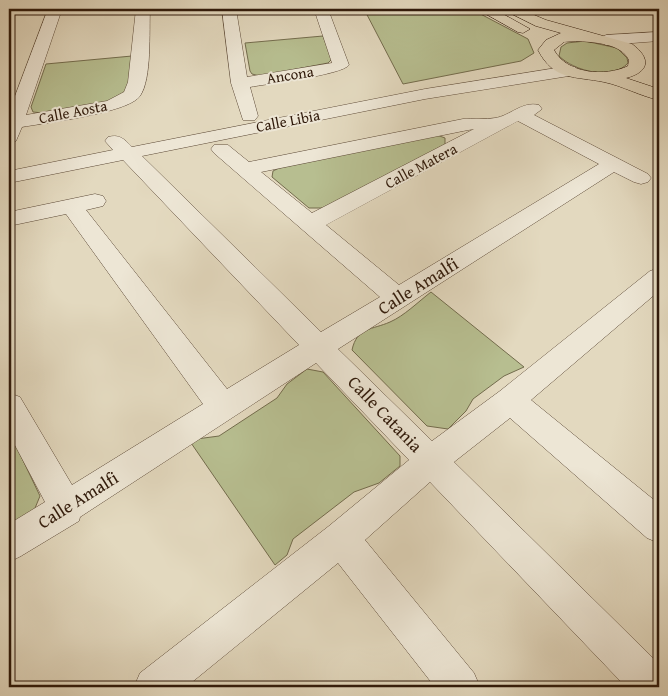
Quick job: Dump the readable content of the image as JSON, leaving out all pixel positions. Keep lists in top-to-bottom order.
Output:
{
  "streets": {
    "street": [
      "Ancona",
      "Calle Aosta",
      "Calle Libia",
      "Calle Matera",
      "Calle Amalfi",
      "Calle Catania"
    ]
  },
  "crossings": [
    ["Calle Libia", "Calle Catania"],
    ["Calle Matera", "Calle Amalfi"],
    ["Calle Amalfi", "Calle Catania"]
  ]
}
